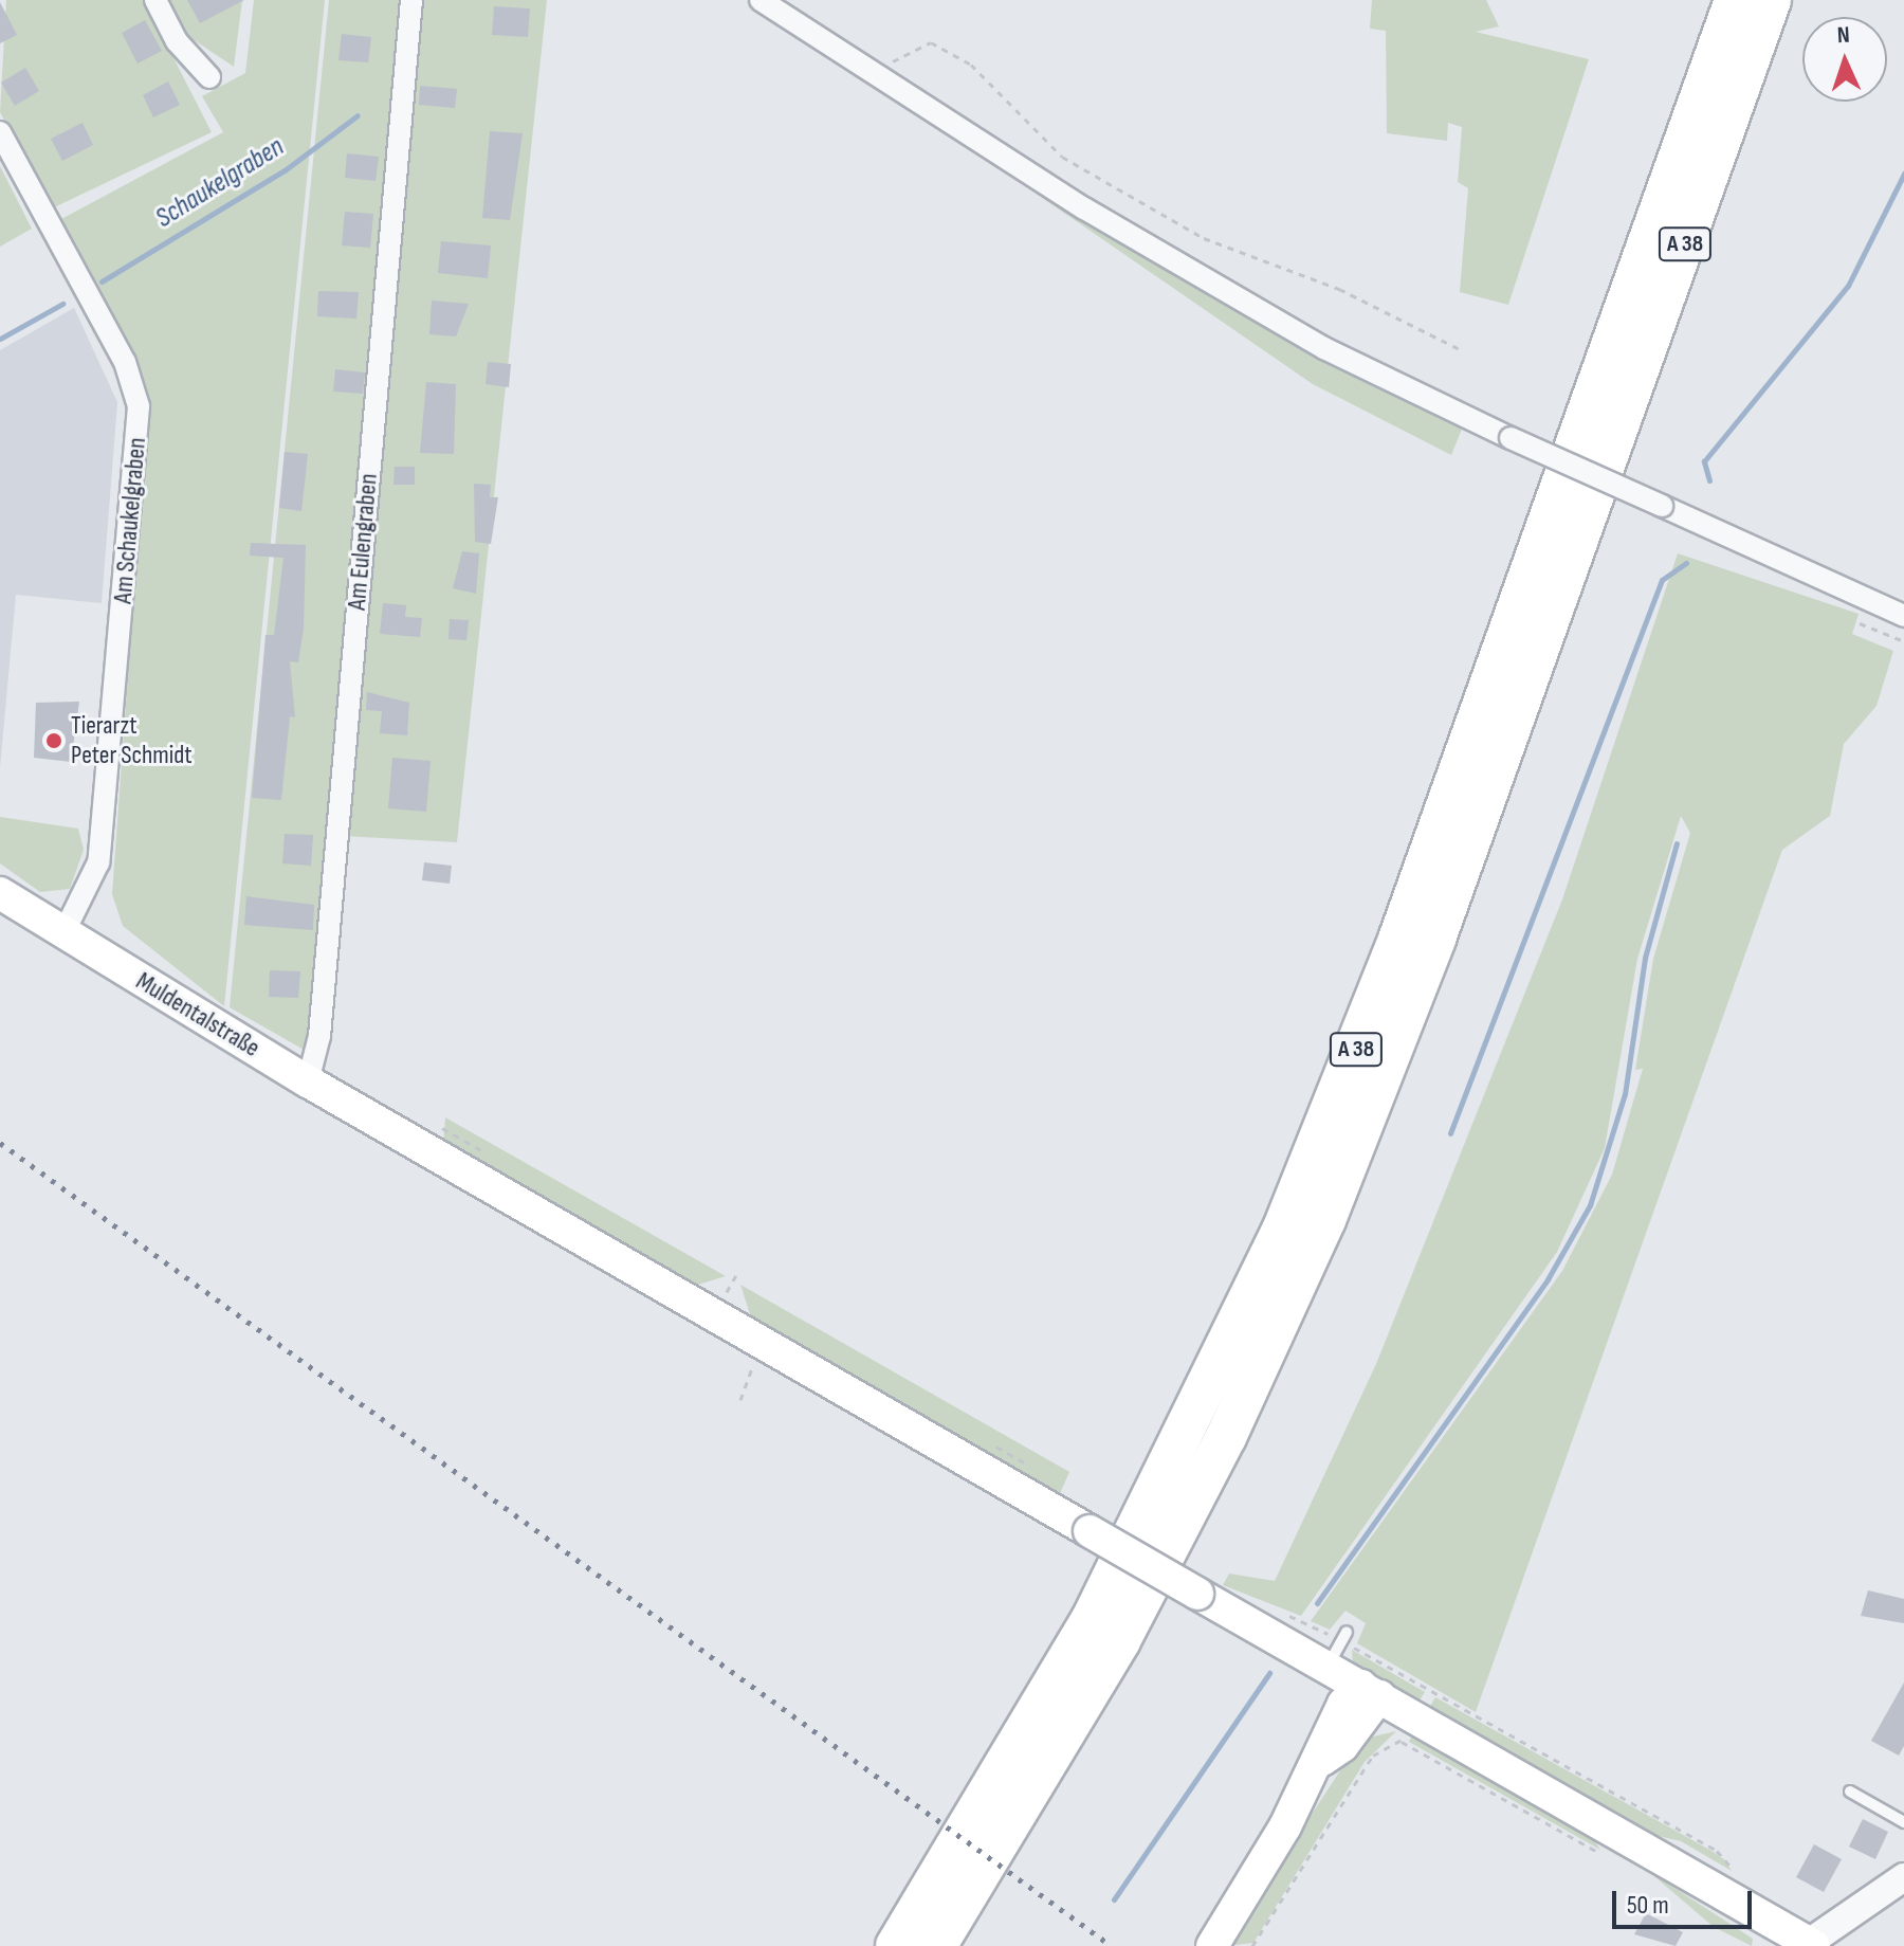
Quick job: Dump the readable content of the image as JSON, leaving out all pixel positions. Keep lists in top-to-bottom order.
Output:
{
  "streets": {
    "highway": ["A 38"],
    "main road": ["Muldentalstraße"],
    "street": ["Am Schaukelgraben", "Am Eulengraben"]
  },
  "crossings": [
    ["Am Schaukelgraben", "Muldentalstraße"],
    ["Am Eulengraben", "Muldentalstraße"]
  ],
  "water": ["Schaukelgraben"],
  "places": ["Tierarzt Peter Schmidt"],
  "scale_bar": "50 m",
  "north": "top"
}
